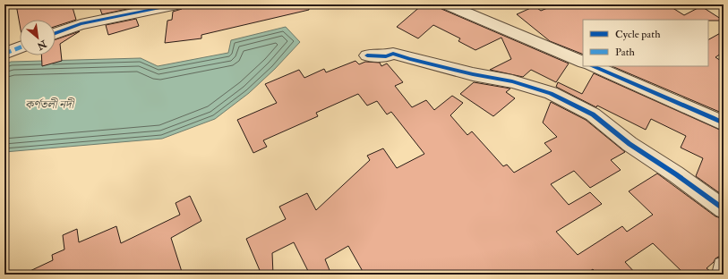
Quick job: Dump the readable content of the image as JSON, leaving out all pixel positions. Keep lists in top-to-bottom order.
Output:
{
  "water": ["কর্ণতলী নদী"],
  "legend": ["Cycle path", "Path"],
  "north": "bottom right"
}
